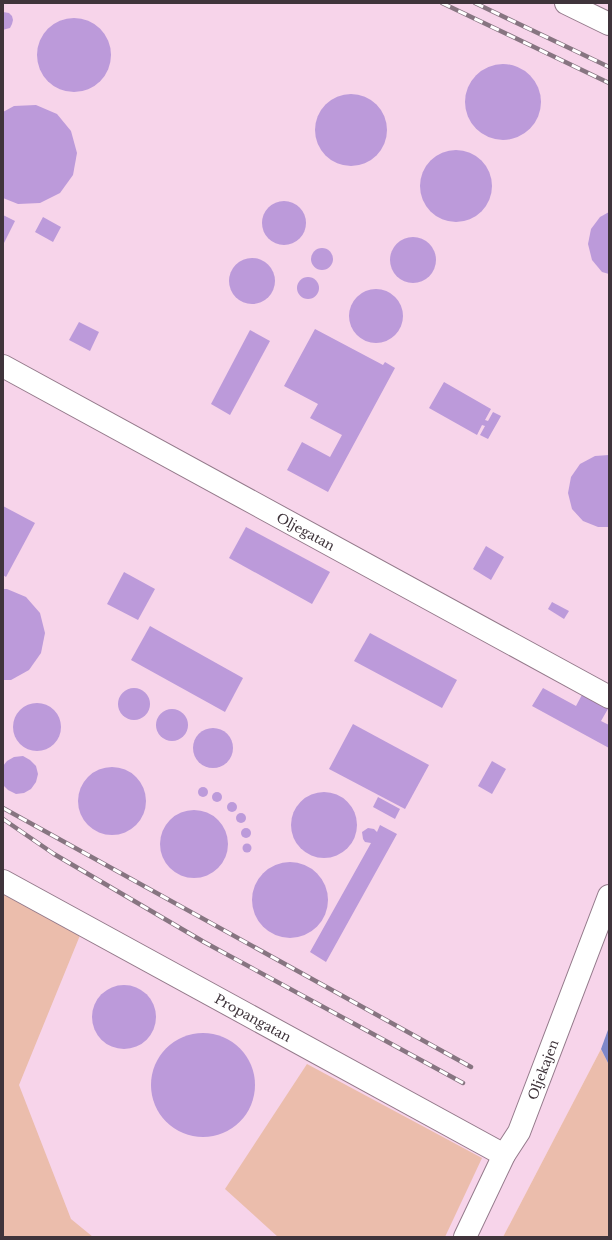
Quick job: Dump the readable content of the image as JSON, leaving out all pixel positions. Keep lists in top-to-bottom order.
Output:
{
  "streets": {
    "lane": ["Oljegatan", "Propangatan", "Oljekajen"]
  },
  "crossings": [
    ["Propangatan", "Oljekajen"]
  ]
}
